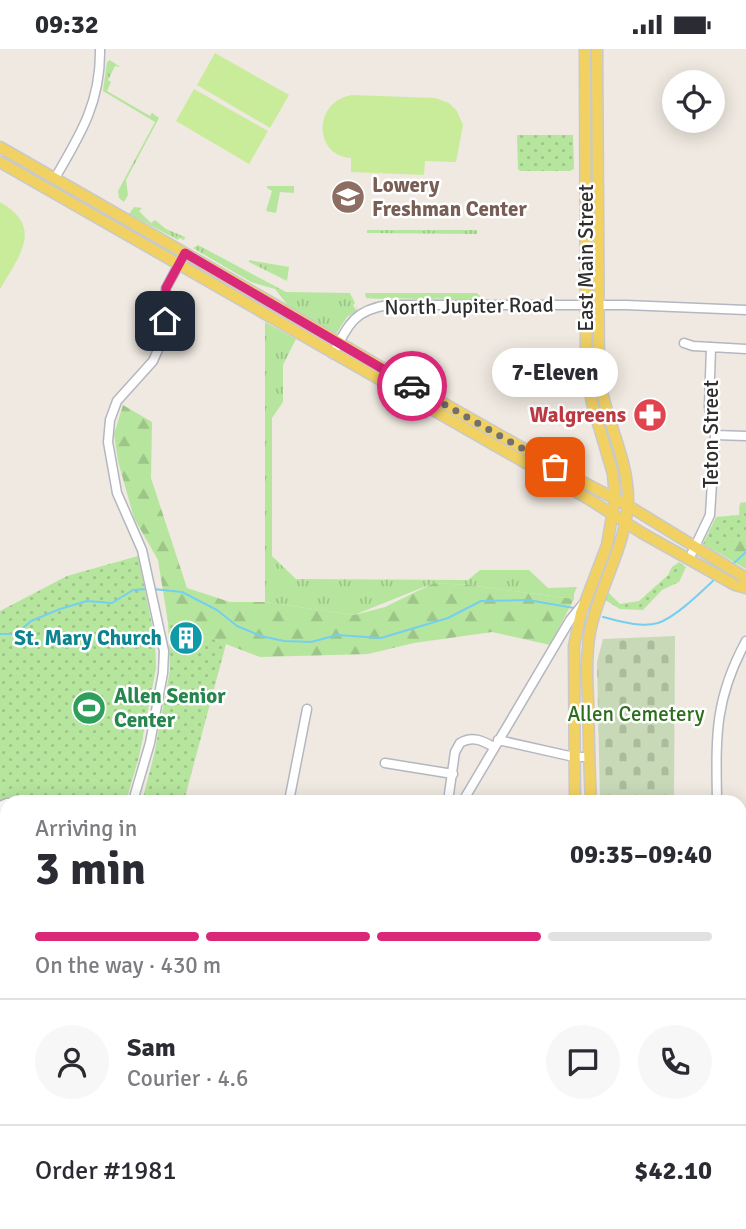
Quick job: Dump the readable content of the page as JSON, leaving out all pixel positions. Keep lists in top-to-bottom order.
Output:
{
  "streets": {
    "main road": ["East Main Street"],
    "street": ["North Jupiter Road", "Teton Street"]
  },
  "crossings": [
    ["East Main Street", "North Jupiter Road"]
  ],
  "parks": ["Allen Cemetery"],
  "places": {
    "school or university": ["Lowery Freshman Center"],
    "pharmacy": ["Walgreens"],
    "other": ["7-Eleven"],
    "building": ["St. Mary Church"],
    "sports": ["Allen Senior Center"]
  },
  "page": {
    "status": "09:32",
    "bubble": "7-Eleven",
    "heading": ["3 min", "Arriving in", "09:35–09:40"],
    "panel": [
      "Sam",
      "Courier · 4.6",
      "Order #1981",
      "$42.10"
    ],
    "bar": "On the way · 430 m"
  }
}
